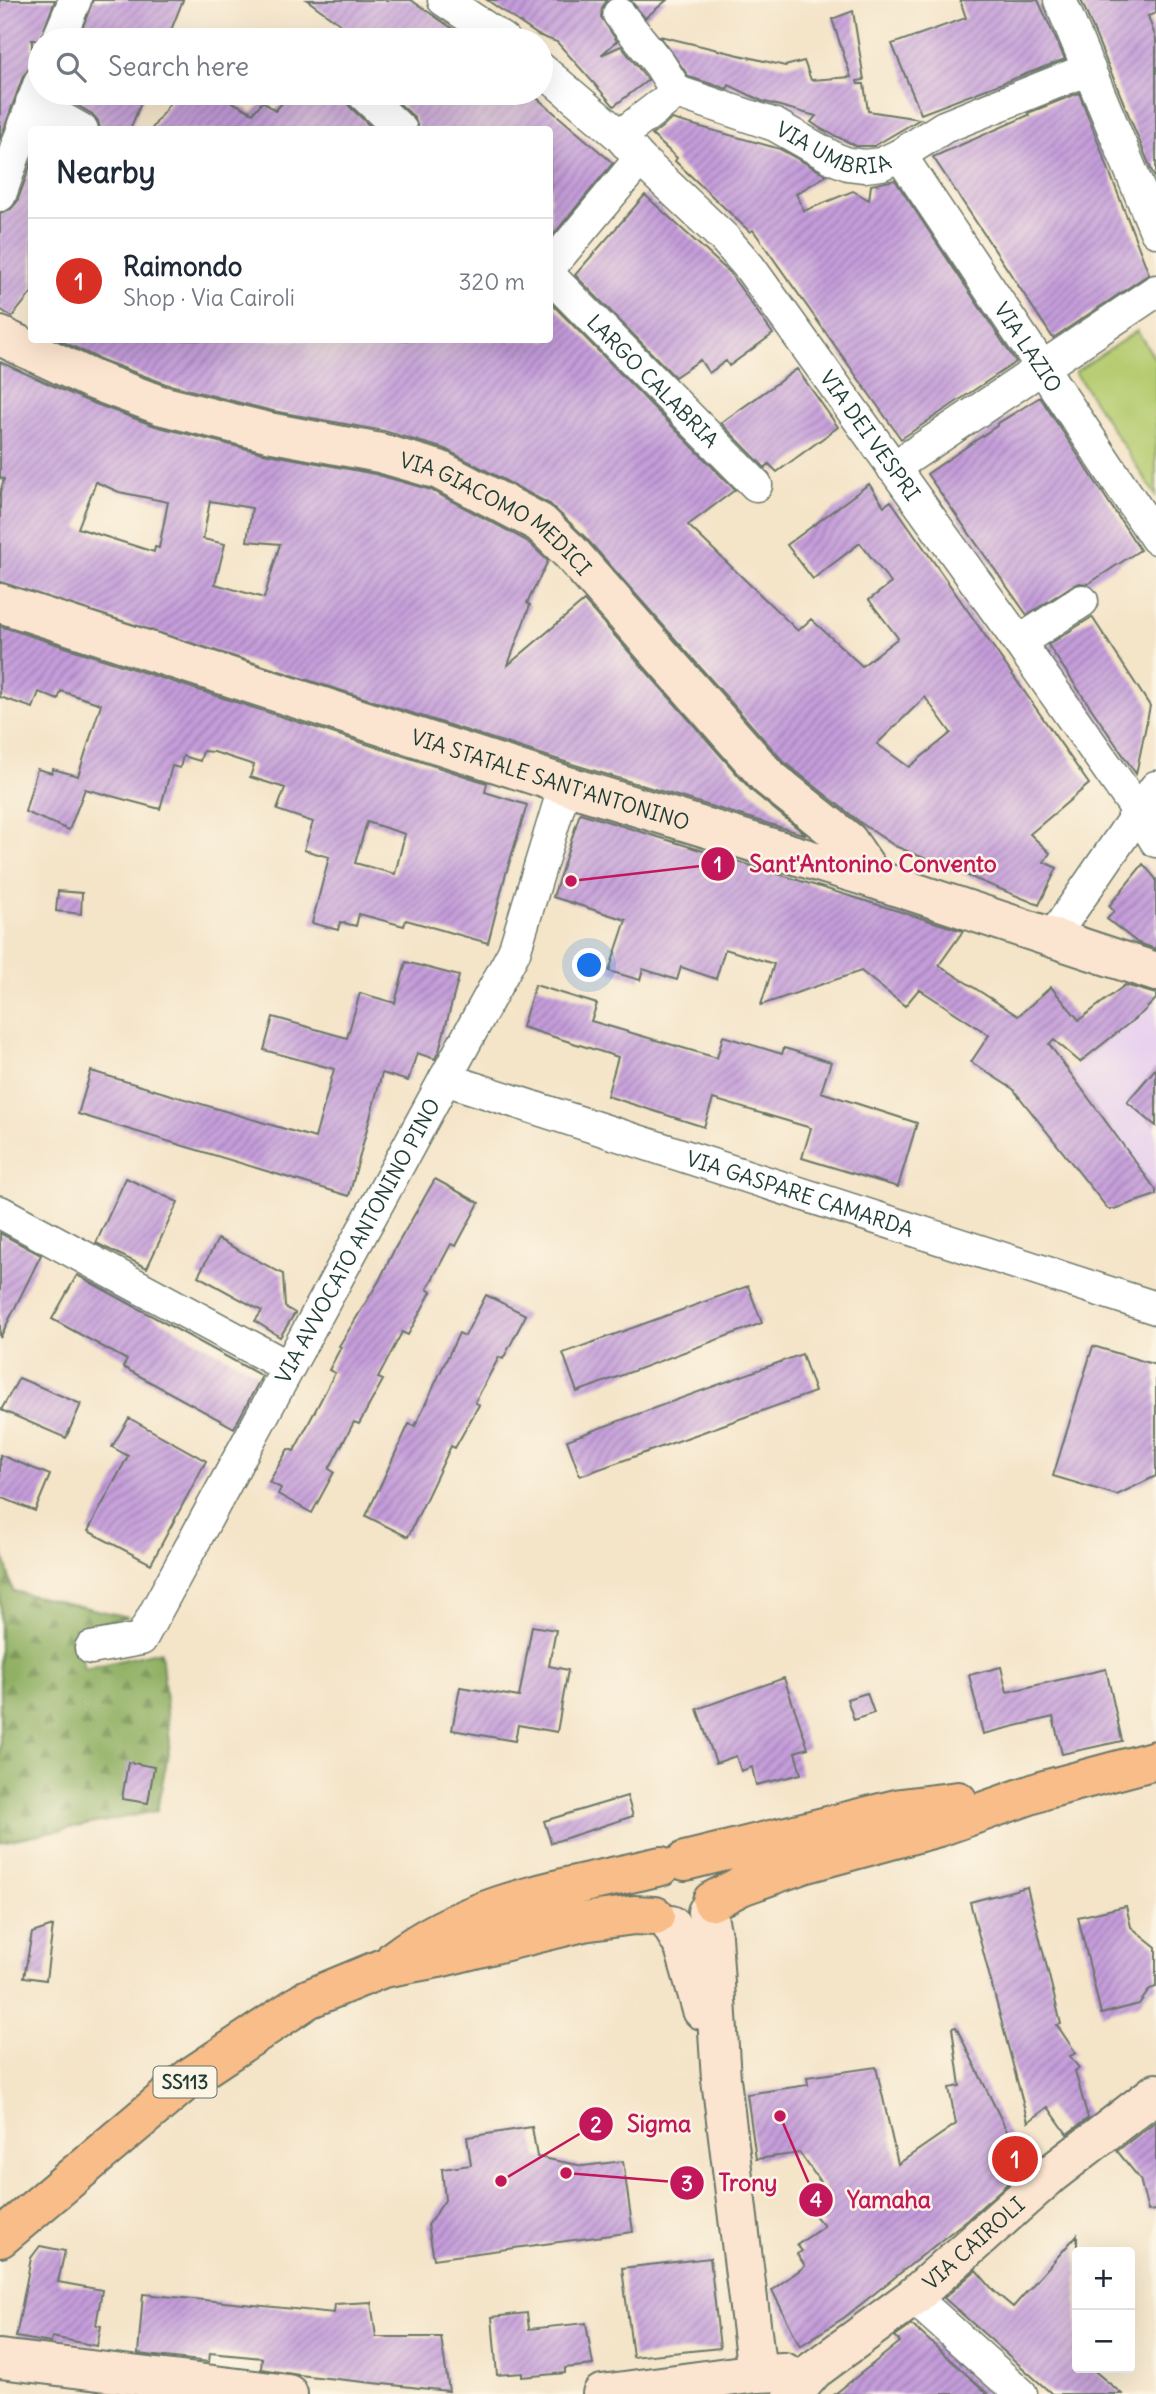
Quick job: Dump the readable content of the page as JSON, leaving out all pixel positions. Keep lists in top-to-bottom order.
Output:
{
  "streets": {
    "main road": ["SS113"],
    "street": [
      "VIA UMBRIA",
      "VIA LAZIO",
      "LARGO CALABRIA",
      "VIA DEI VESPRI",
      "VIA GIACOMO MEDICI",
      "VIA STATALE SANT'ANTONINO",
      "VIA GASPARE CAMARDA",
      "VIA AVVOCATO ANTONINO PINO",
      "VIA CAIROLI"
    ]
  },
  "crossings": [
    ["VIA UMBRIA", "VIA LAZIO"],
    ["VIA GIACOMO MEDICI", "VIA STATALE SANT'ANTONINO"],
    ["VIA STATALE SANT'ANTONINO", "VIA AVVOCATO ANTONINO PINO"],
    ["VIA GASPARE CAMARDA", "VIA AVVOCATO ANTONINO PINO"]
  ],
  "places": [
    "Sant'Antonino Convento",
    "Yamaha",
    "Trony",
    "Sigma"
  ],
  "page": {
    "search": "Search here",
    "heading": "Nearby",
    "list": [
      {
        "mark": "1",
        "name": "Raimondo",
        "note": "Shop · Via Cairoli",
        "value": "320 m"
      }
    ],
    "pins": "1",
    "map_buttons": ["+", "−"]
  }
}
